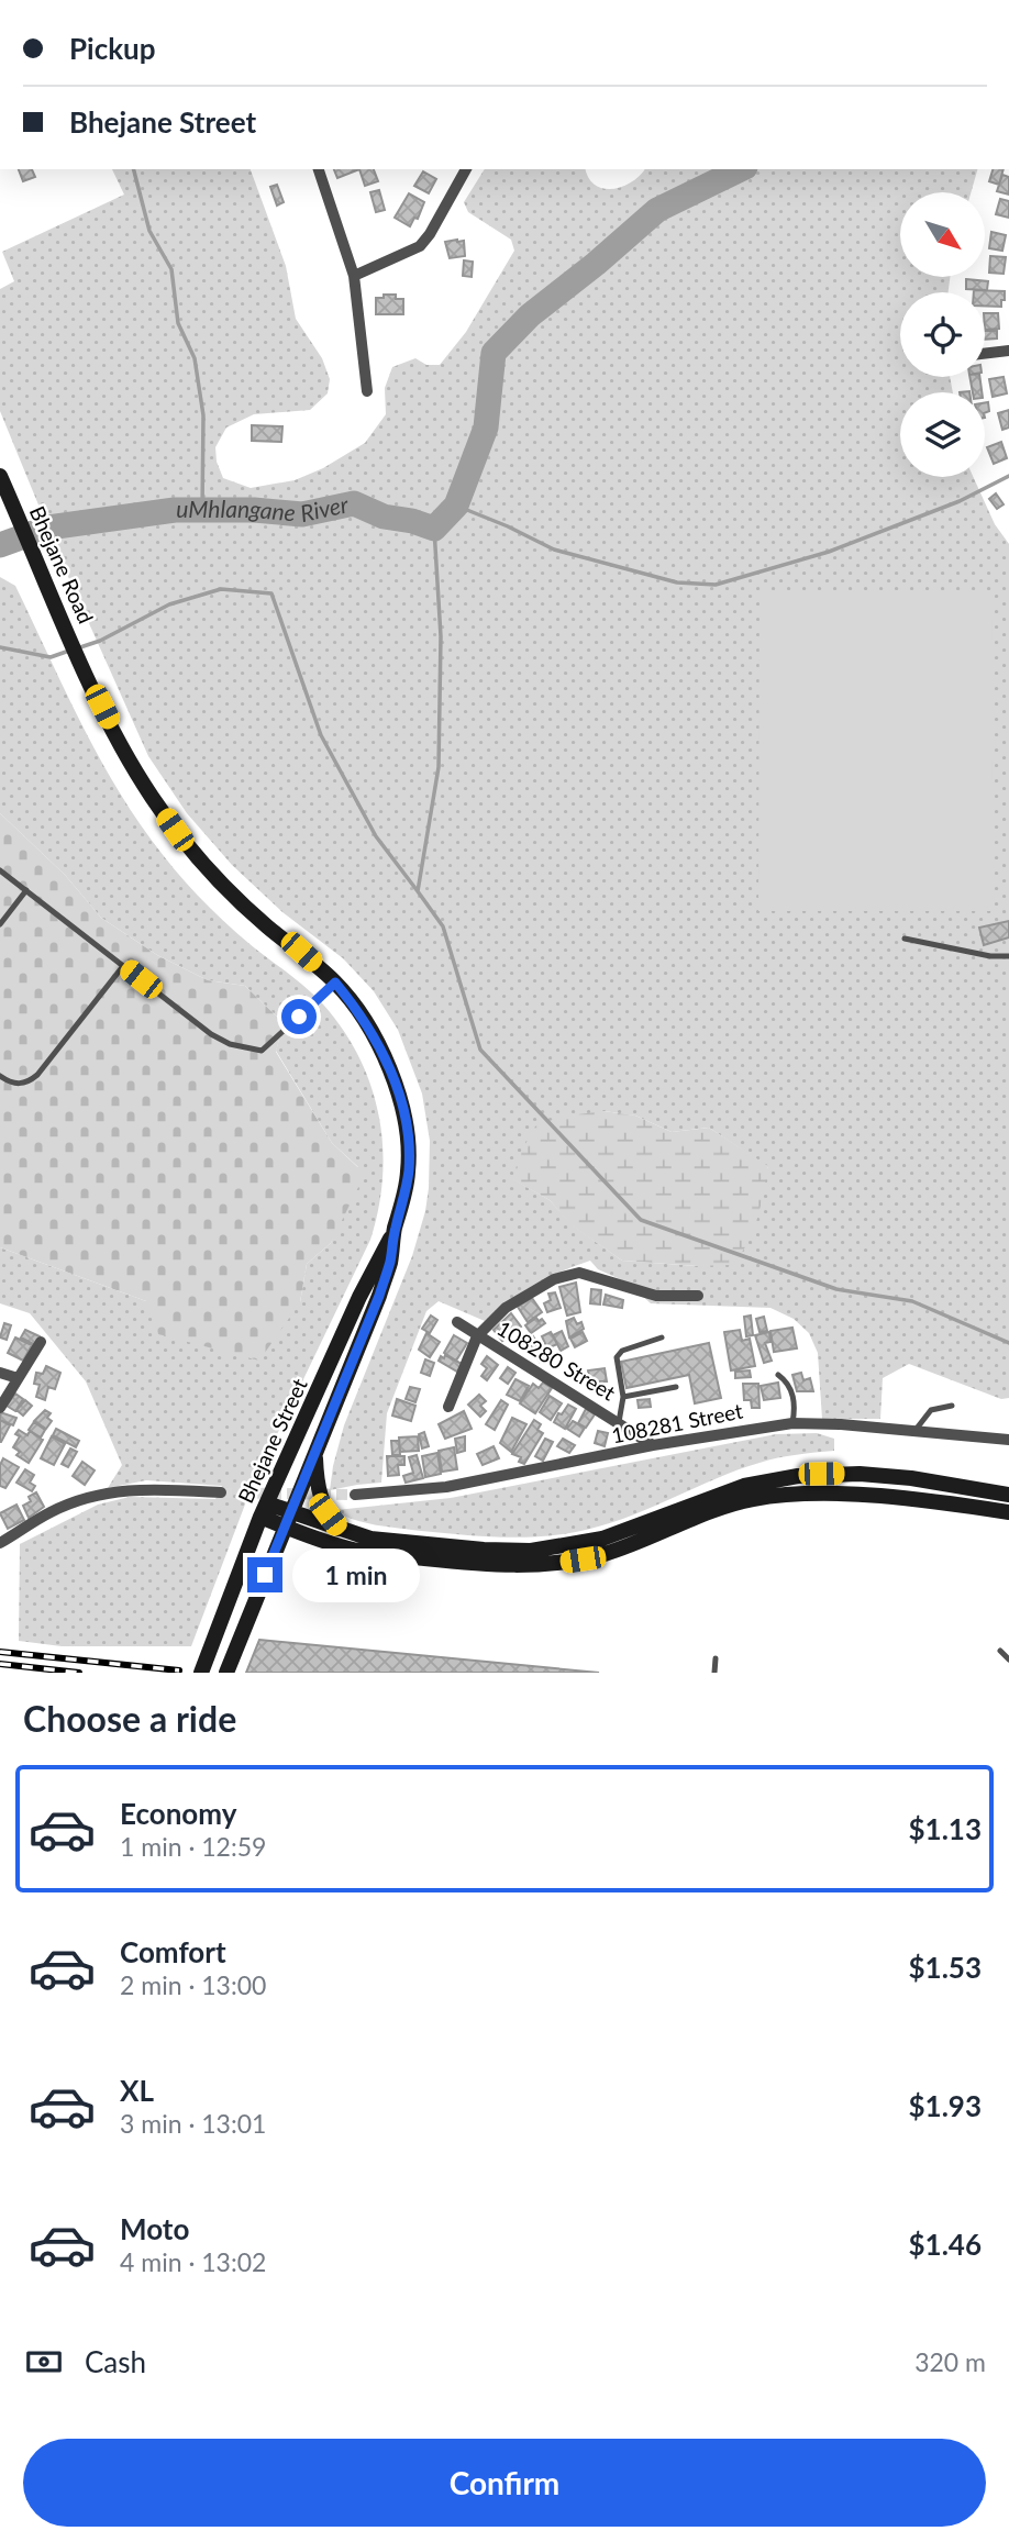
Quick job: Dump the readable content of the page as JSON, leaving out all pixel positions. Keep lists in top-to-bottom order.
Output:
{
  "streets": {
    "street": [
      "Bhejane Road",
      "108280 Street",
      "108281 Street",
      "Bhejane Street"
    ]
  },
  "crossings": [
    ["Bhejane Road", "Bhejane Street"],
    ["108280 Street", "108281 Street"]
  ],
  "water": ["uMhlangane River"],
  "north": "bottom right",
  "page": {
    "banner": ["Pickup", "Bhejane Street"],
    "bubble": "1 min",
    "heading": "Choose a ride",
    "list": [
      {
        "name": "Economy",
        "note": "1 min · 12:59",
        "value": "$1.13"
      },
      {
        "name": "Comfort",
        "note": "2 min · 13:00",
        "value": "$1.53"
      },
      {
        "name": "XL",
        "note": "3 min · 13:01",
        "value": "$1.93"
      },
      {
        "name": "Moto",
        "note": "4 min · 13:02",
        "value": "$1.46"
      }
    ],
    "pay": ["Cash", "320 m"],
    "buttons": "Confirm"
  }
}
